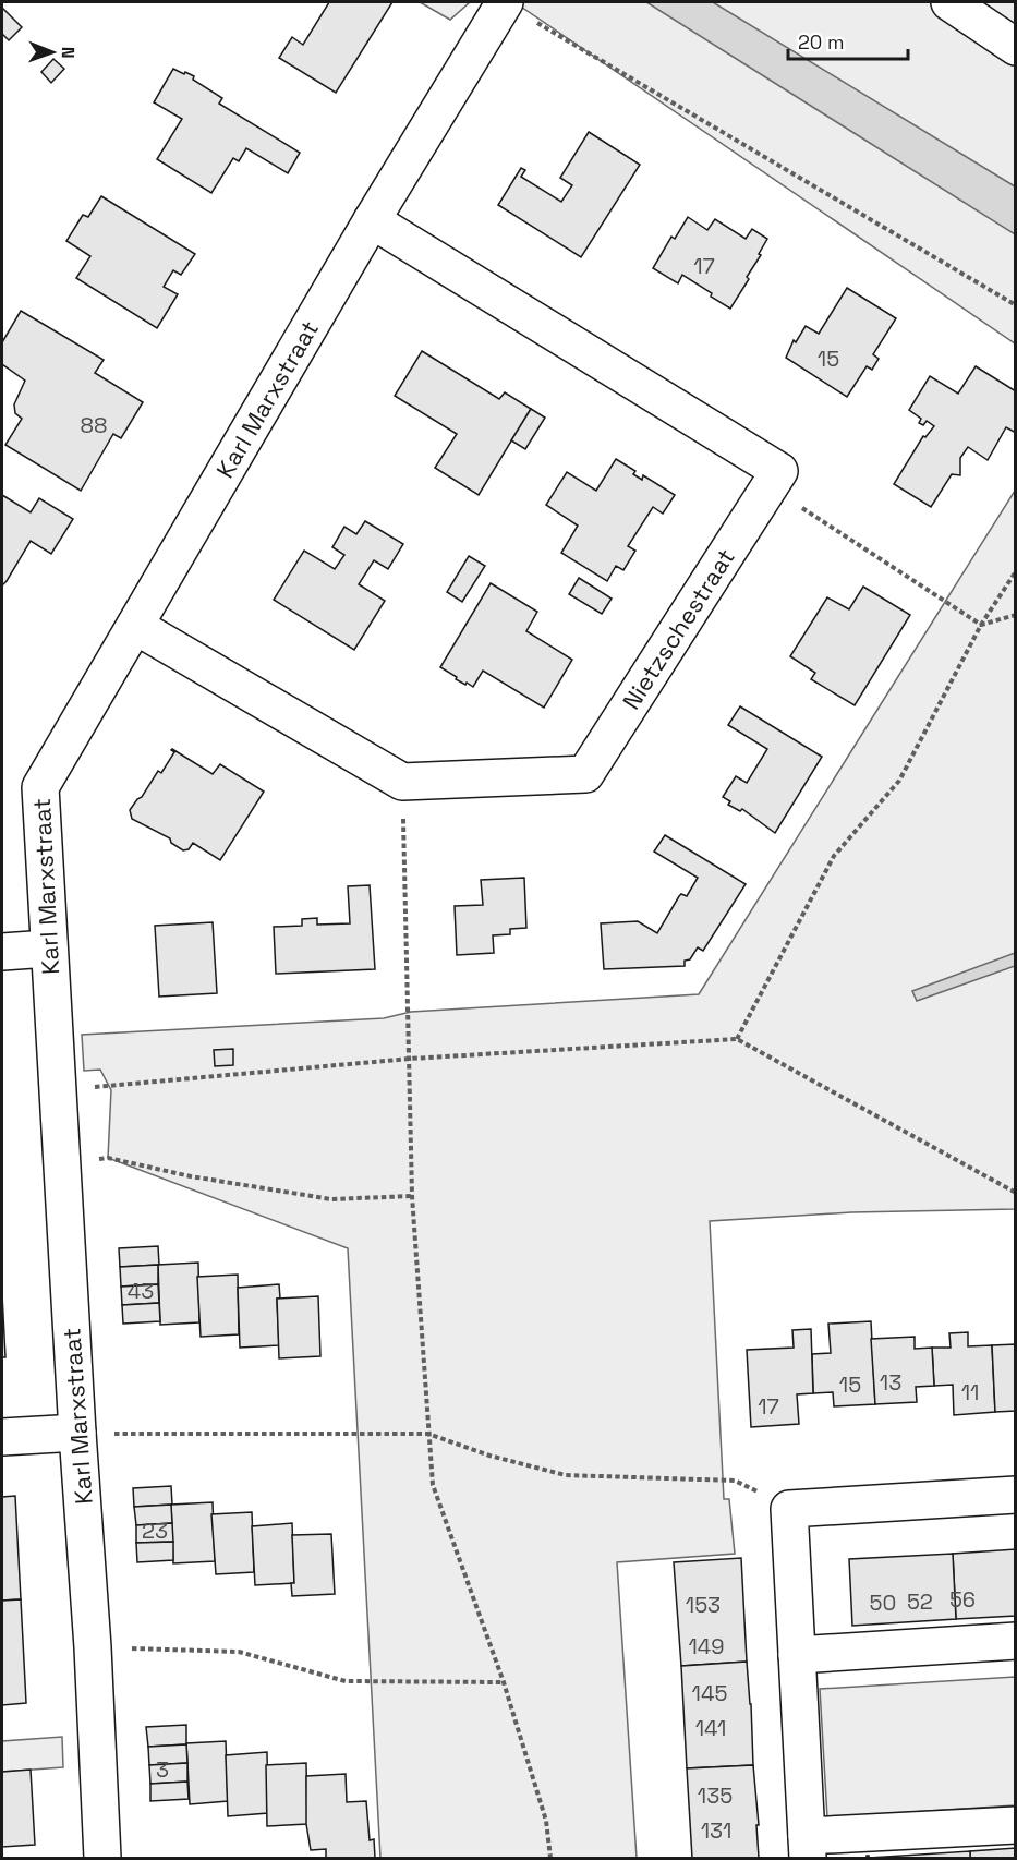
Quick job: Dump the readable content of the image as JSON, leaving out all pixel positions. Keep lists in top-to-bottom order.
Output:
{
  "streets": {
    "street": ["Karl Marxstraat", "Nietzschestraat"]
  },
  "house_numbers": [
    "17",
    "15",
    "88",
    "43",
    "13",
    "15",
    "11",
    "17",
    "23",
    "56",
    "52",
    "50",
    "153",
    "149",
    "145",
    "141",
    "3",
    "135",
    "131"
  ],
  "scale_bar": "20 m",
  "north": "right"
}
